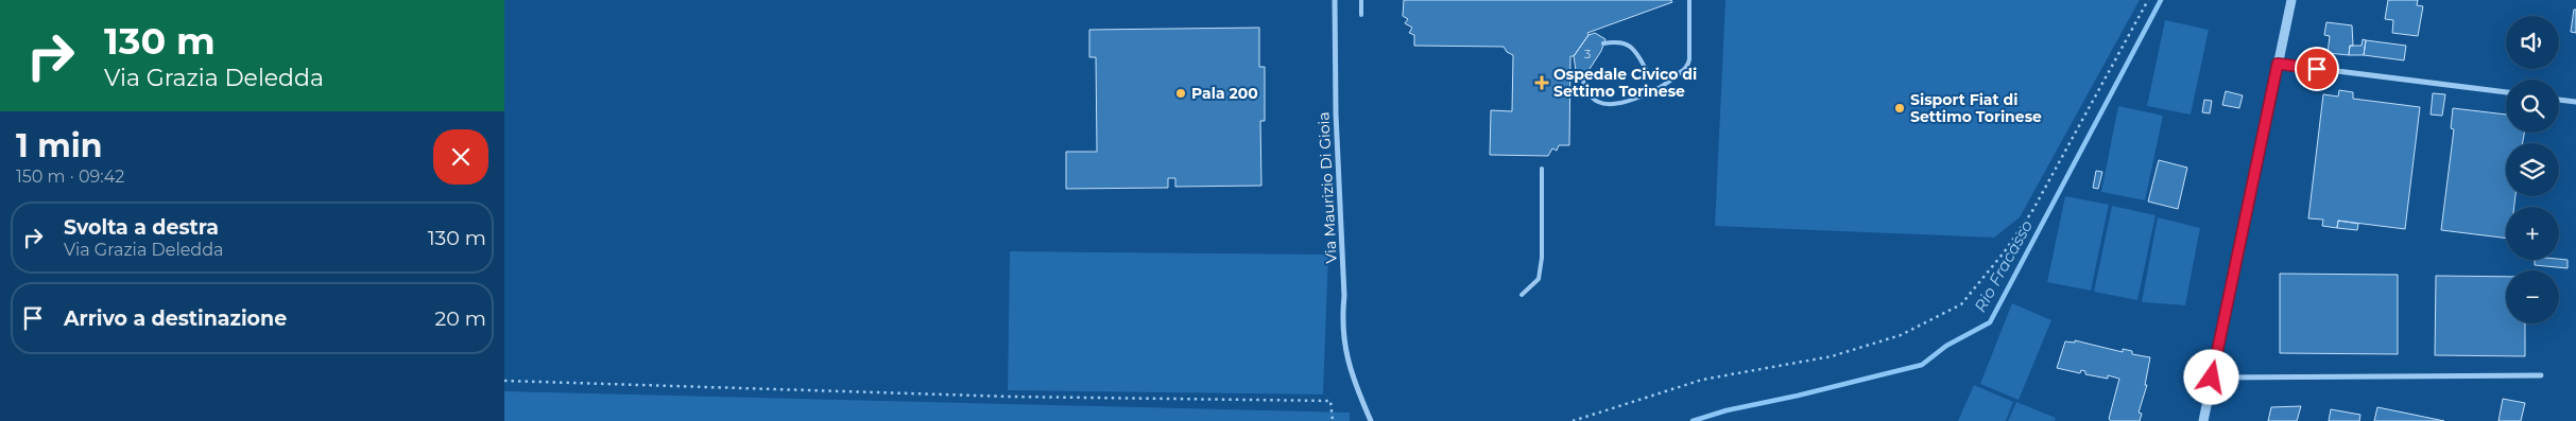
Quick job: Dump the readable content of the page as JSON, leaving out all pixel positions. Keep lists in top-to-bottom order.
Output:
{
  "streets": {
    "street": ["Via Maurizio Di Gioia"]
  },
  "water": ["Rio Fracasso"],
  "places": {
    "health": ["Ospedale Civico di Settimo Torinese"],
    "other": ["Pala 200", "Sisport Fiat di Settimo Torinese"]
  },
  "house_numbers": ["3"],
  "page": {
    "turn": ["130 m", "Via Grazia Deledda"],
    "map_buttons": ["+", "−"],
    "heading": ["1 min", "150 m · 09:42"],
    "list": [
      {
        "name": "Svolta a destra",
        "note": "Via Grazia Deledda",
        "value": "130 m"
      },
      {
        "name": "Arrivo a destinazione",
        "value": "20 m"
      }
    ]
  }
}
